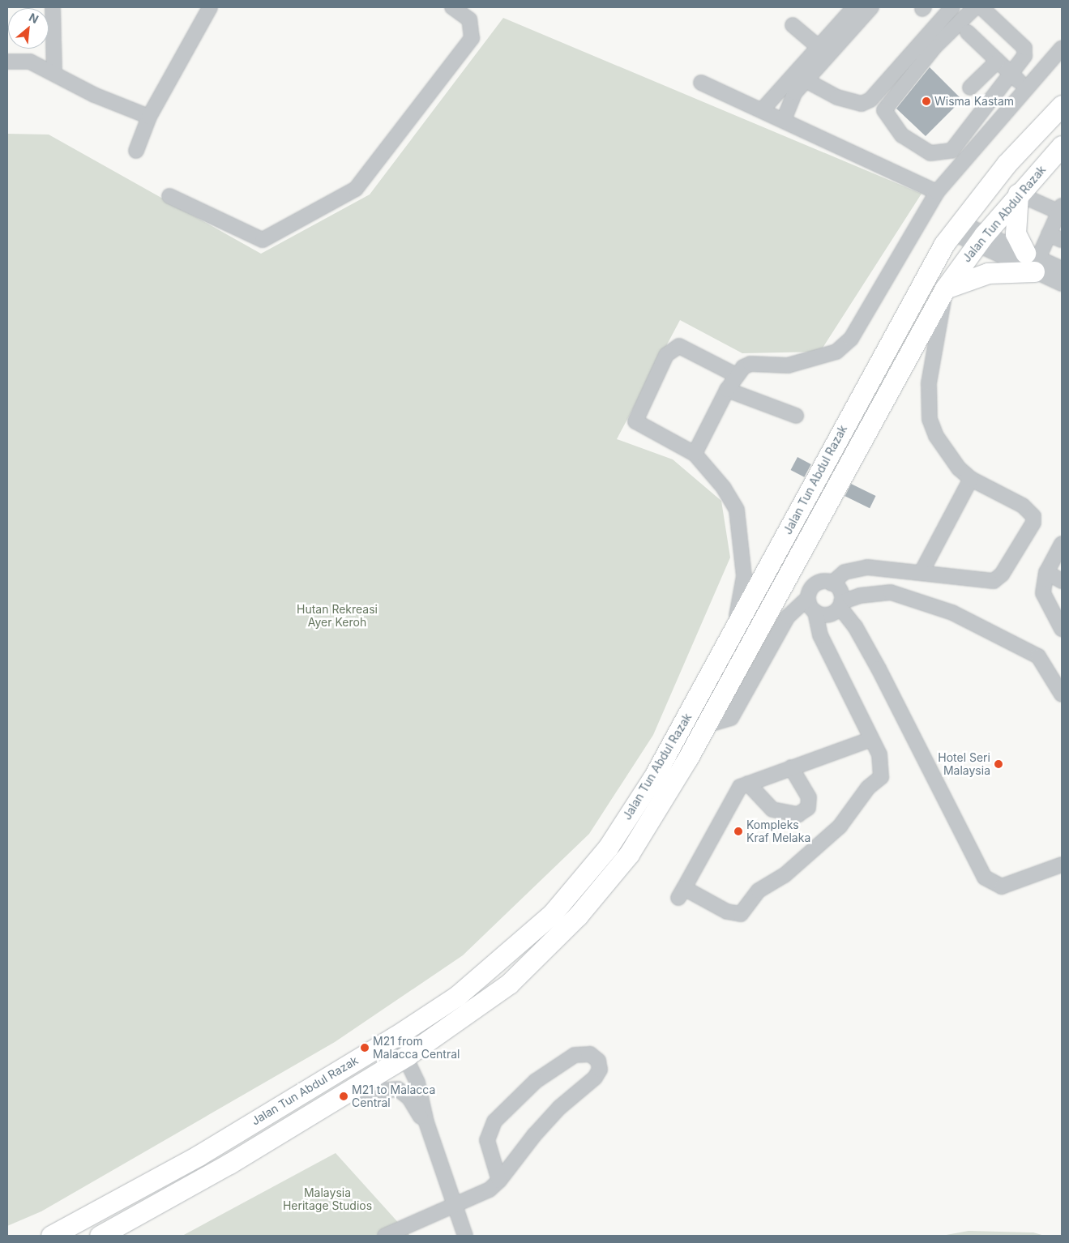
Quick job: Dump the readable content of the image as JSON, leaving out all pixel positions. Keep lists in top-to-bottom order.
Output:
{
  "streets": {
    "highway": ["Jalan Tun Abdul Razak"]
  },
  "parks": ["Hutan Rekreasi Ayer Keroh", "Malaysia Heritage Studios"],
  "places": [
    "Wisma Kastam",
    "Hotel Seri Malaysia",
    "Kompleks Kraf Melaka",
    "M21 from Malacca Central",
    "M21 to Malacca Central"
  ],
  "north": "top right"
}
